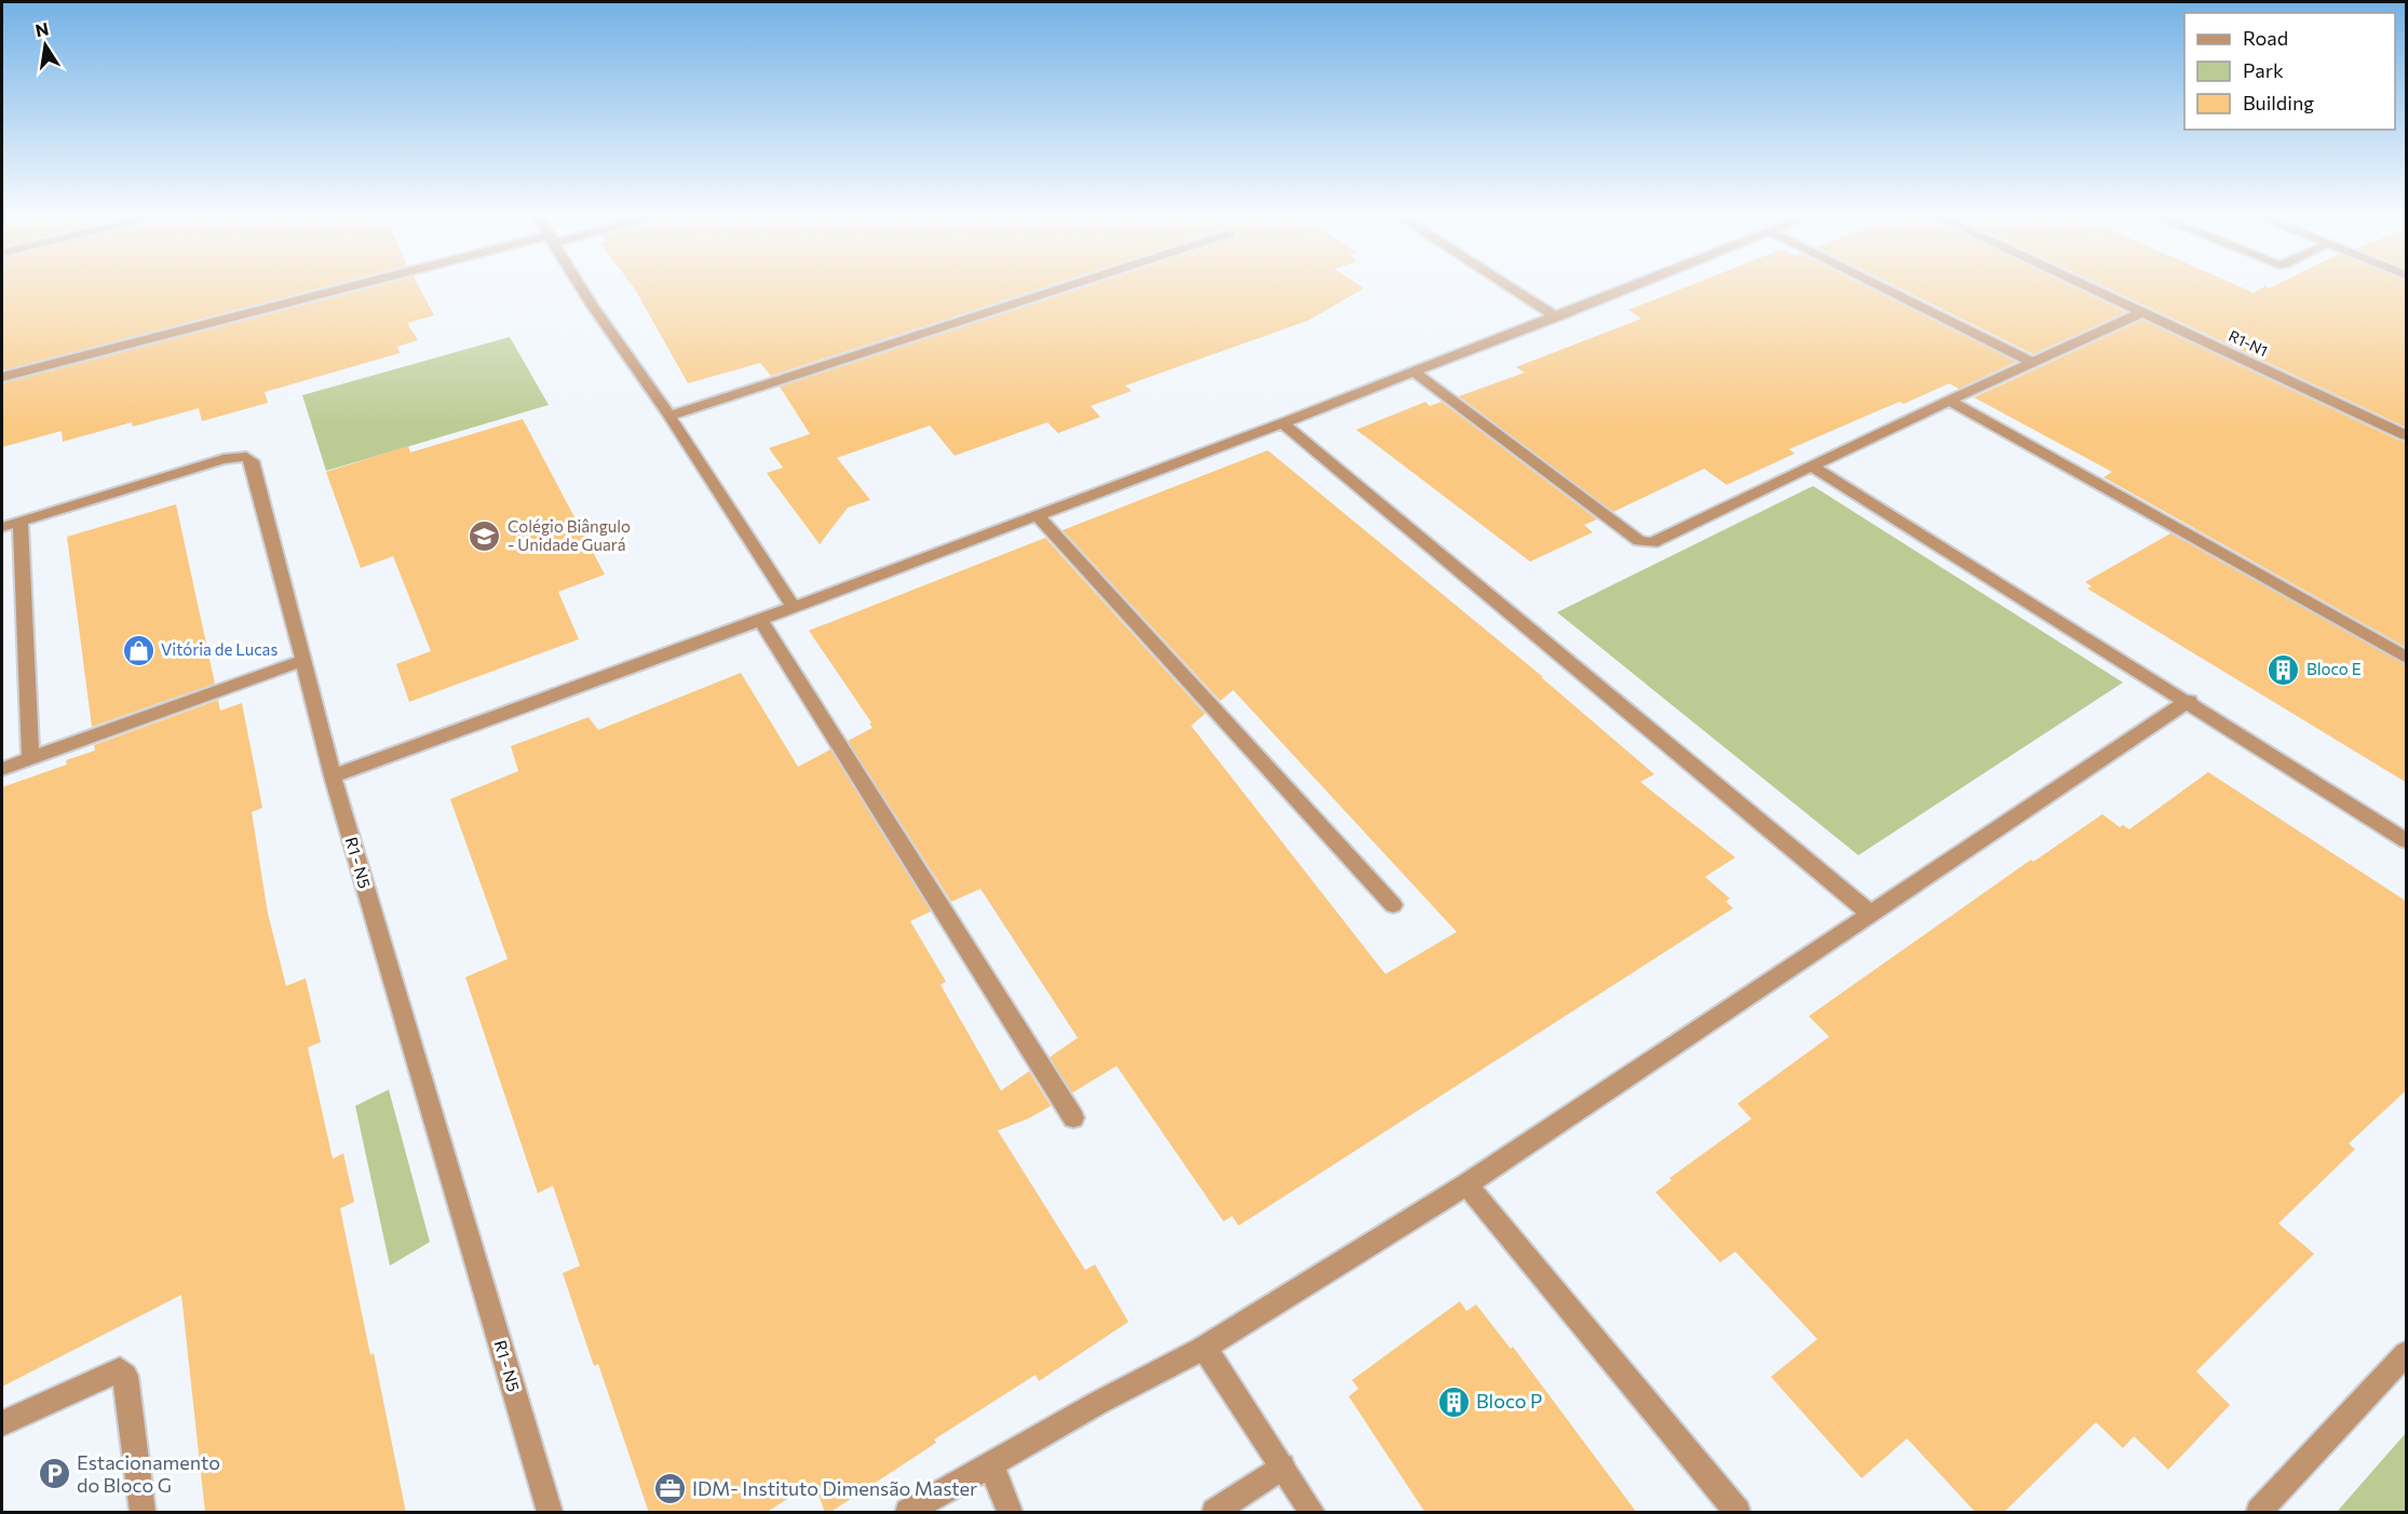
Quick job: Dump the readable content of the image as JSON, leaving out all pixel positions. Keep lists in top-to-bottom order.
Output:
{
  "streets": {
    "street": ["R1-N1", "R1 - N5"]
  },
  "places": {
    "school or university": ["Colégio Biângulo - Unidade Guará"],
    "shop": ["Vitória de Lucas"],
    "building": ["Bloco E", "Bloco P"],
    "parking": ["Estacionamento do Bloco G"],
    "office": ["IDM- Instituto Dimensão Master"]
  },
  "legend": ["Road", "Park", "Building"],
  "north": "top"
}
